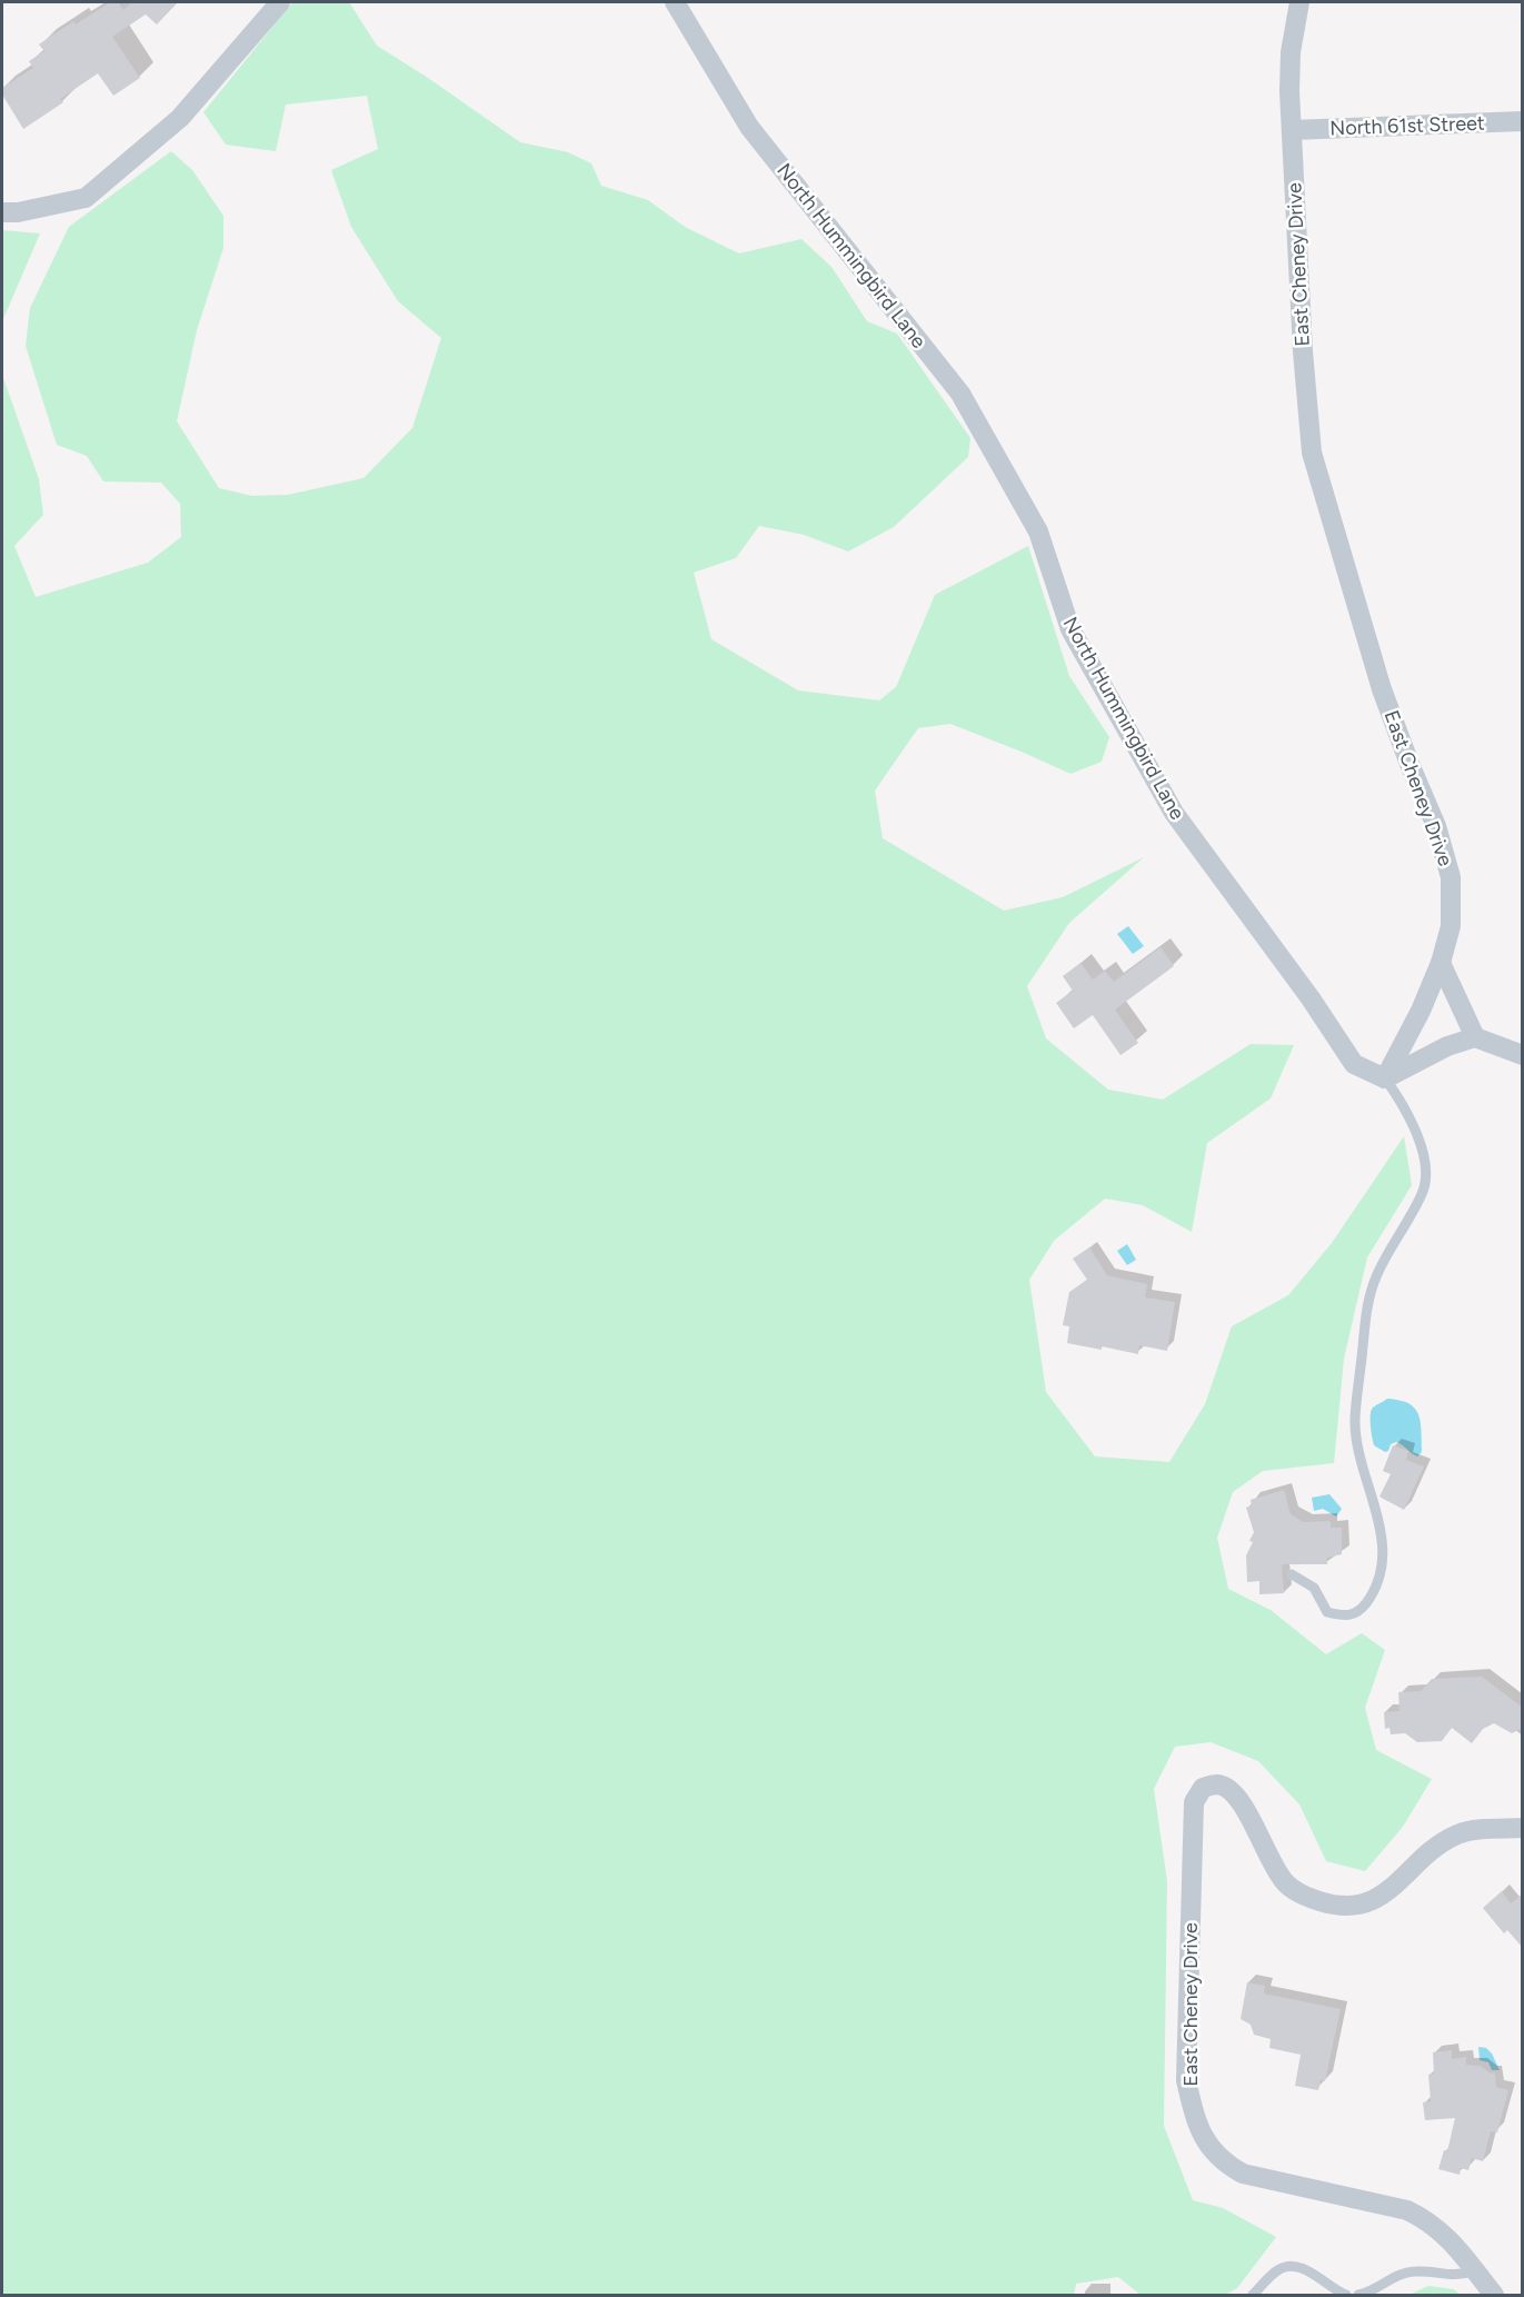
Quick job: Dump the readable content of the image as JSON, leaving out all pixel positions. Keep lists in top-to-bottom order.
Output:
{
  "streets": {
    "street": ["North 61st Street", "North Hummingbird Lane", "East Cheney Drive"]
  },
  "crossings": [
    ["North 61st Street", "East Cheney Drive"],
    ["North Hummingbird Lane", "East Cheney Drive"]
  ]
}
